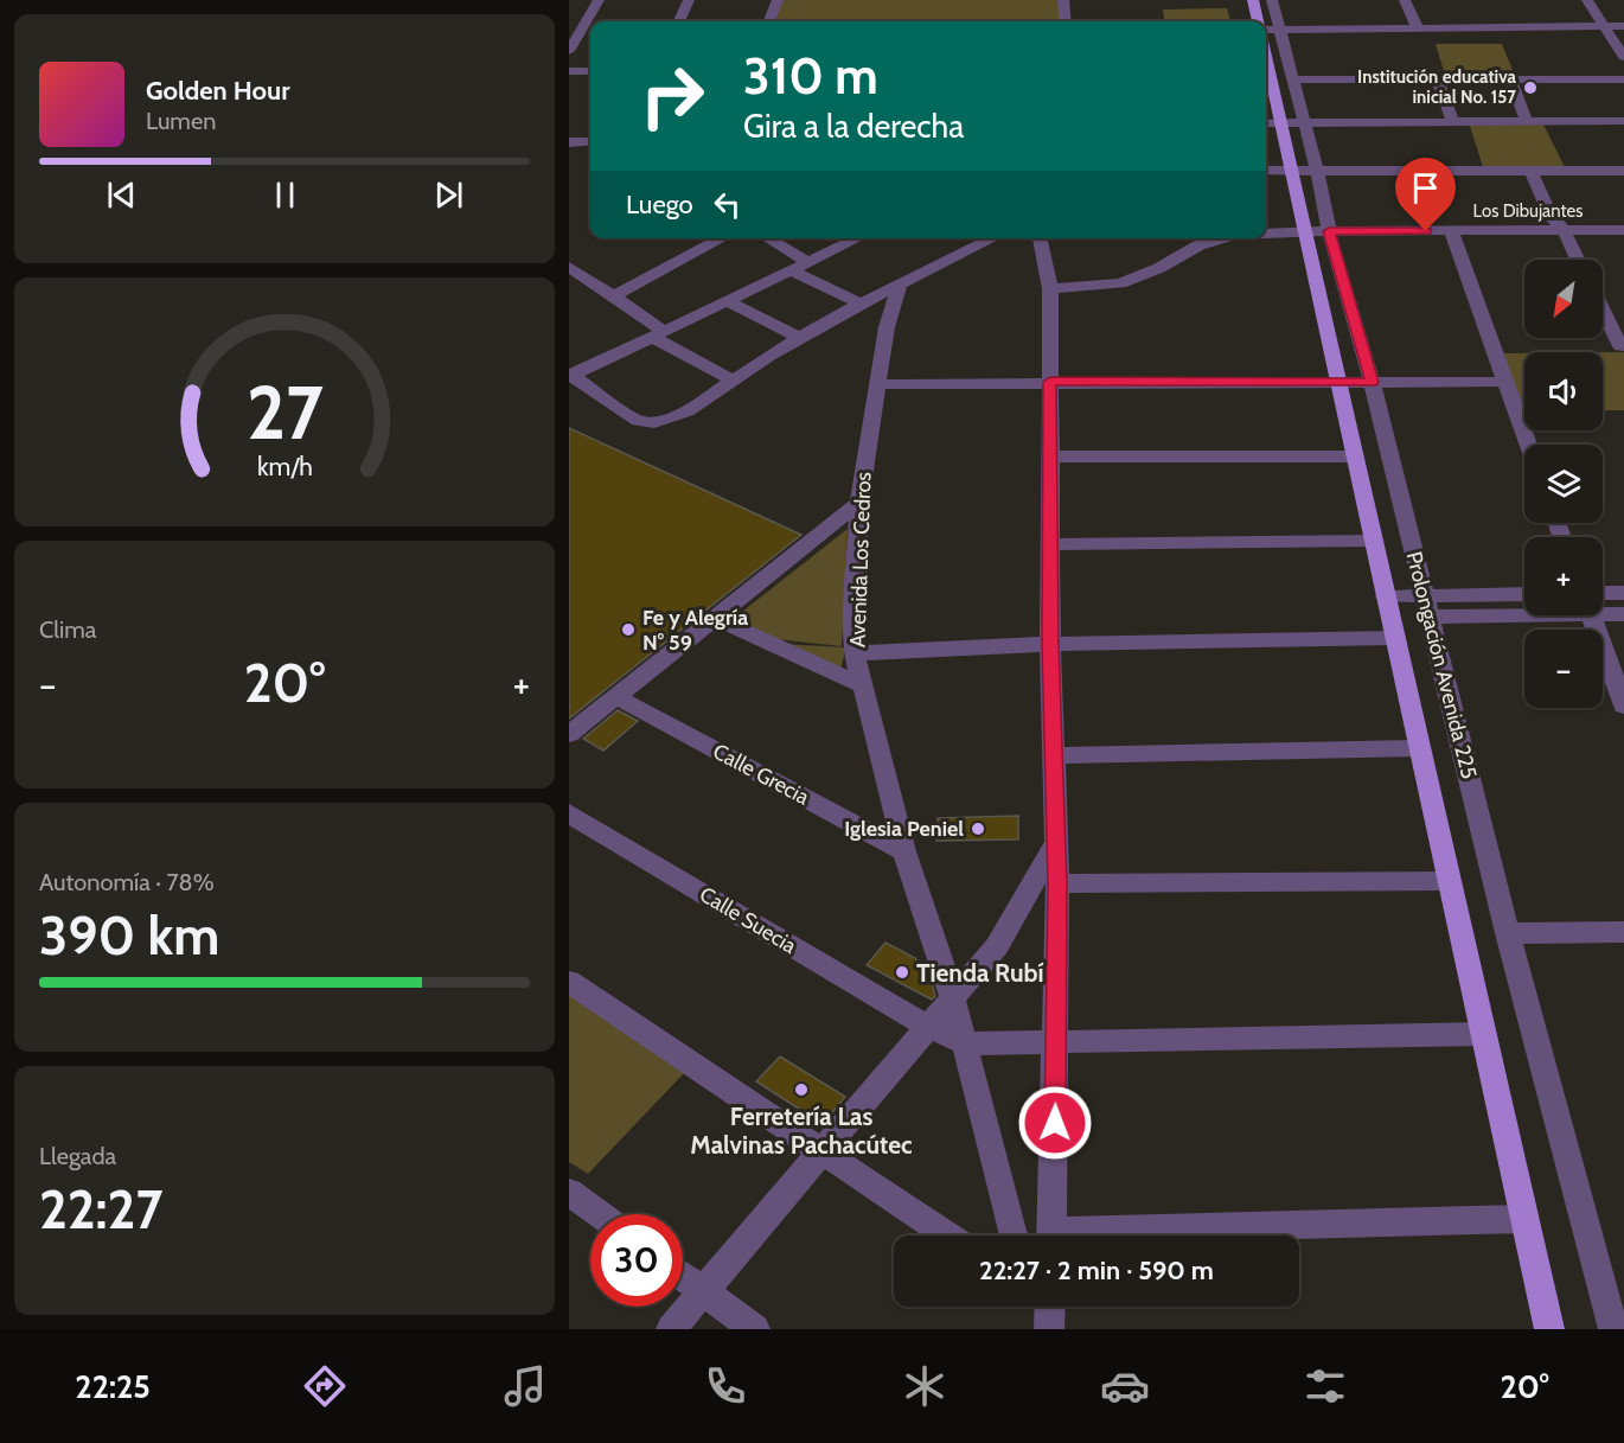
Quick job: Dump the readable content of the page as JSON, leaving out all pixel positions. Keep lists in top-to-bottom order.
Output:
{
  "streets": {
    "main road": ["Prolongación Avenida 225"],
    "street": [
      "Los Dibujantes",
      "Avenida Los Cedros",
      "Calle Grecia",
      "Calle Suecia"
    ]
  },
  "crossings": [
    ["Los Dibujantes", "Prolongación Avenida 225"],
    ["Avenida Los Cedros", "Calle Grecia"],
    ["Avenida Los Cedros", "Calle Suecia"]
  ],
  "places": [
    "Institución educativa inicial No. 157",
    "Fe y Alegría N° 59",
    "Iglesia Peniel",
    "Tienda Rubí",
    "Ferretería Las Malvinas Pachacútec"
  ],
  "north": "bottom left",
  "page": {
    "turn": ["310 m", "Gira a la derecha"],
    "song": ["Golden Hour", "Lumen"],
    "then": "Luego",
    "map_buttons": ["+", "−"],
    "tile": [
      "Clima",
      ["Autonomía · 78%", "390 km"],
      ["Llegada", "22:27"]
    ],
    "heat": ["−", "20°", "+"],
    "limit": "30",
    "trip": "22:27 · 2 min · 590 m",
    "tabs": ["22:25", "20°"],
    "gauge": ["27", "km/h"]
  }
}
